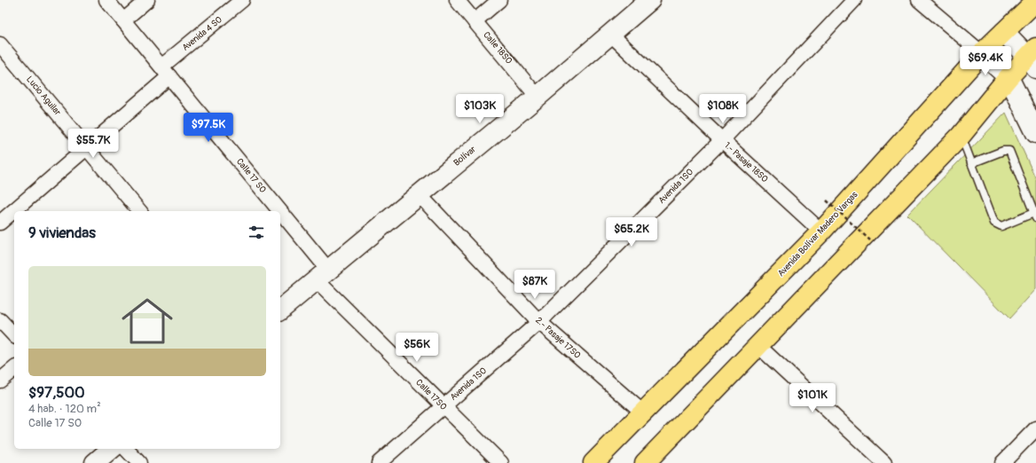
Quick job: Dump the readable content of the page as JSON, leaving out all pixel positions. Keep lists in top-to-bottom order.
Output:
{
  "streets": {
    "main road": ["Avenida Bolívar Madero Vargas"],
    "street": [
      "Avenida 4 SO",
      "Calle 18SO",
      "Lucio Aguilar",
      "Bolívar",
      "1.- Pasaje 18SO",
      "Calle 17 SO",
      "Avenida 1SO",
      "2.- Pasaje 17SO",
      "Calle 17SO"
    ]
  },
  "crossings": [
    ["Avenida 4 SO", "Lucio Aguilar"],
    ["Avenida 4 SO", "Calle 17 SO"],
    ["Calle 18SO", "Bolívar"],
    ["Bolívar", "1.- Pasaje 18SO"],
    ["Bolívar", "Calle 17 SO"],
    ["Bolívar", "2.- Pasaje 17SO"],
    ["Bolívar", "Calle 17SO"],
    ["1.- Pasaje 18SO", "Avenida 1SO"],
    ["1.- Pasaje 18SO", "Avenida Bolívar Madero Vargas"],
    ["Calle 17 SO", "Calle 17SO"],
    ["Avenida 1SO", "2.- Pasaje 17SO"],
    ["Avenida 1SO", "Calle 17SO"],
    ["Avenida Bolívar Madero Vargas", "2.- Pasaje 17SO"]
  ],
  "page": {
    "price": [
      "$69.4K",
      "$103K",
      "$108K",
      "$97.5K",
      "$55.7K",
      "$65.2K",
      "$87K",
      "$56K",
      "$101K"
    ],
    "heading": "9 viviendas",
    "list": [
      {
        "name": "$97,500",
        "note": "4 hab. · 120 m² · Calle 17 SO"
      }
    ]
  }
}
